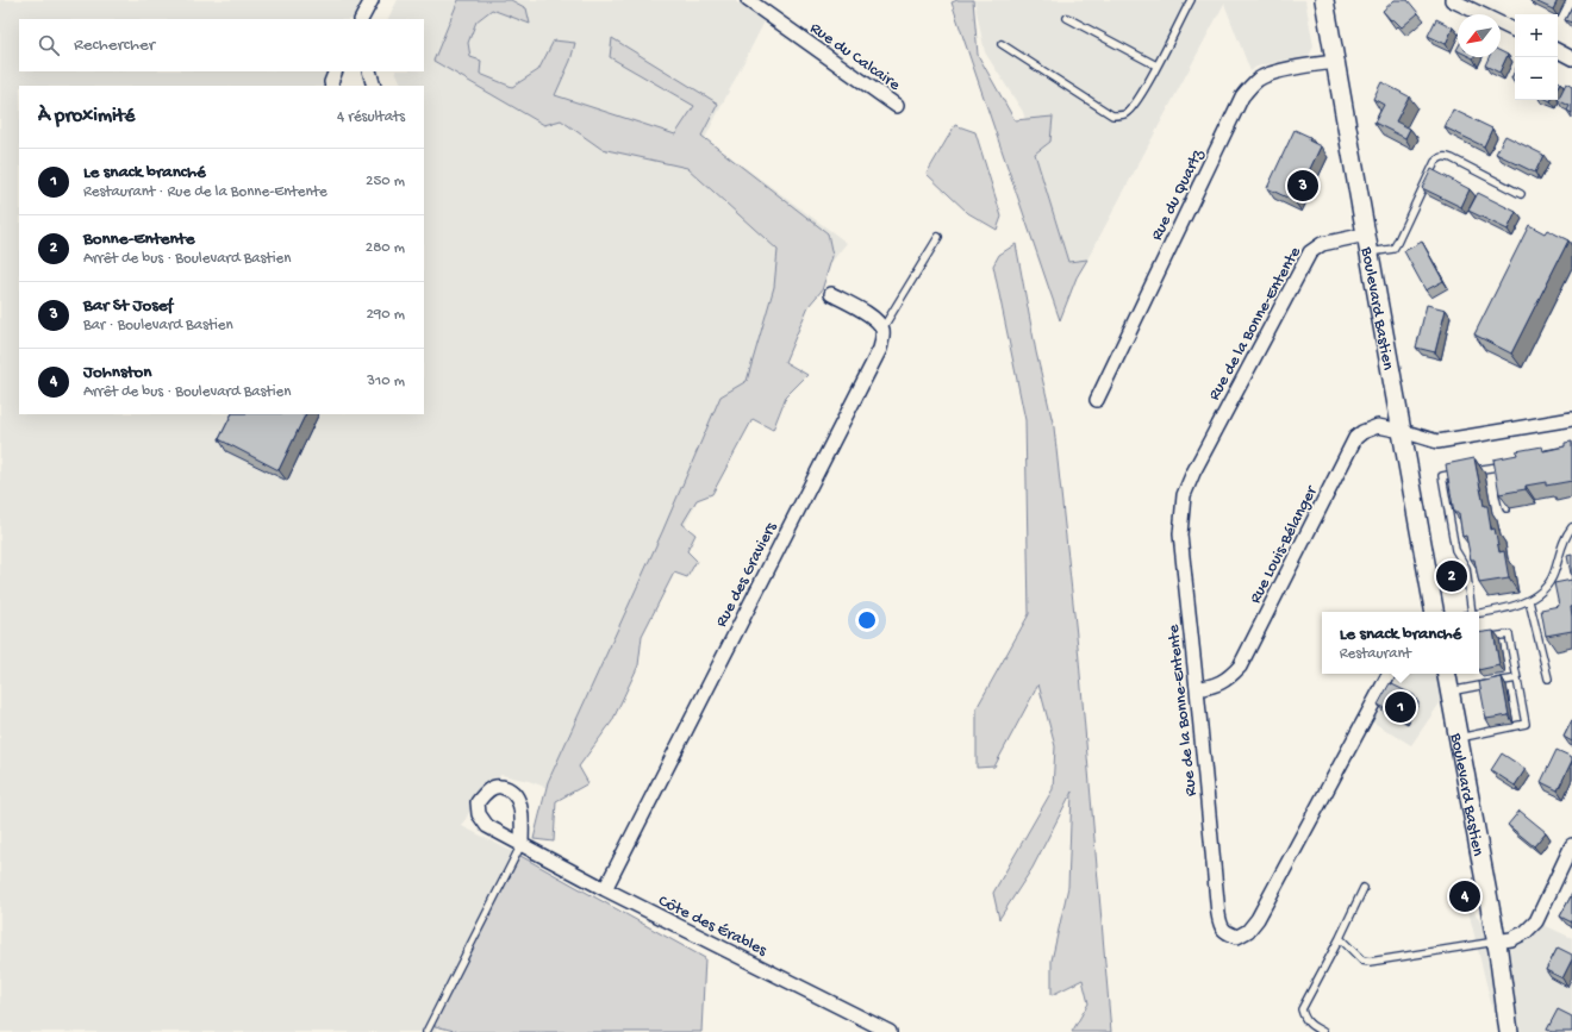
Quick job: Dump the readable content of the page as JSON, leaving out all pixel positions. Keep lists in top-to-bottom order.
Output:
{
  "streets": {
    "main road": ["Boulevard Bastien"],
    "street": [
      "Rue du Calcaire",
      "Rue du Quartz",
      "Rue de la Bonne-Entente",
      "Rue Louis-Bélanger",
      "Rue des Graviers",
      "Côte des Érables"
    ]
  },
  "crossings": [
    ["Rue du Quartz", "Boulevard Bastien"],
    ["Boulevard Bastien", "Rue de la Bonne-Entente"],
    ["Boulevard Bastien", "Rue Louis-Bélanger"],
    ["Rue de la Bonne-Entente", "Rue Louis-Bélanger"],
    ["Rue des Graviers", "Côte des Érables"]
  ],
  "north": "bottom left",
  "page": {
    "map_buttons": ["+", "−"],
    "search": "Rechercher",
    "heading": ["À proximité", "4 résultats"],
    "list": [
      {
        "mark": "1",
        "name": "Le snack branché",
        "note": "Restaurant · Rue de la Bonne-Entente",
        "value": "250 m"
      },
      {
        "mark": "2",
        "name": "Bonne-Entente",
        "note": "Arrêt de bus · Boulevard Bastien",
        "value": "280 m"
      },
      {
        "mark": "3",
        "name": "Bar St Josef",
        "note": "Bar · Boulevard Bastien",
        "value": "290 m"
      },
      {
        "mark": "4",
        "name": "Johnston",
        "note": "Arrêt de bus · Boulevard Bastien",
        "value": "310 m"
      }
    ],
    "pins": [
      "3",
      "2",
      "1",
      "4"
    ],
    "popup": ["Le snack branché", "Restaurant"]
  }
}
